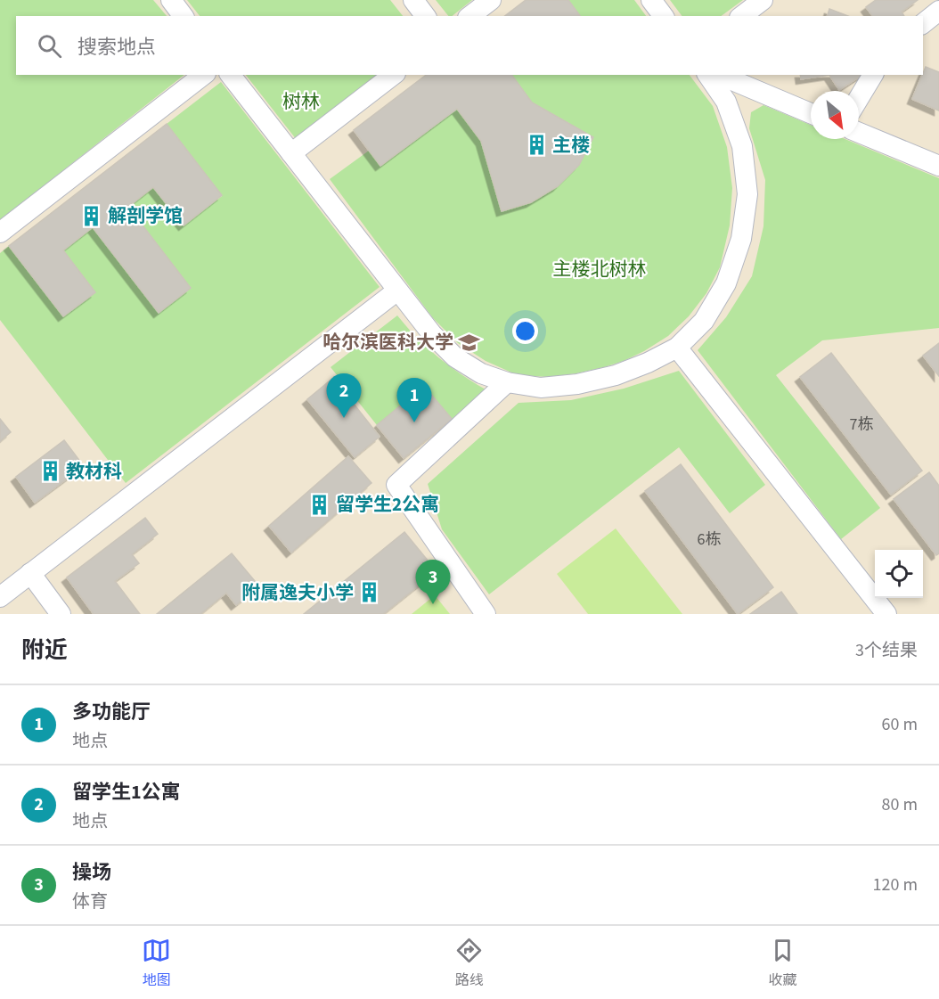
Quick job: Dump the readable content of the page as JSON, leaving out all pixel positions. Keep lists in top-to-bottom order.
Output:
{
  "parks": ["树林", "主楼北树林"],
  "places": {
    "building": [
      "主楼",
      "解剖学馆",
      "教材科",
      "留学生2公寓",
      "附属逸夫小学"
    ],
    "school or university": ["哈尔滨医科大学"]
  },
  "house_numbers": ["7栋", "6栋"],
  "north": "bottom right",
  "page": {
    "search": "搜索地点",
    "pins": ["2", "1", "3"],
    "heading": ["附近", "3个结果"],
    "list": [
      {
        "mark": "1",
        "name": "多功能厅",
        "note": "地点",
        "value": "60 m"
      },
      {
        "mark": "2",
        "name": "留学生1公寓",
        "note": "地点",
        "value": "80 m"
      },
      {
        "mark": "3",
        "name": "操场",
        "note": "体育",
        "value": "120 m"
      }
    ],
    "nav": ["地图", "路线", "收藏"]
  }
}
